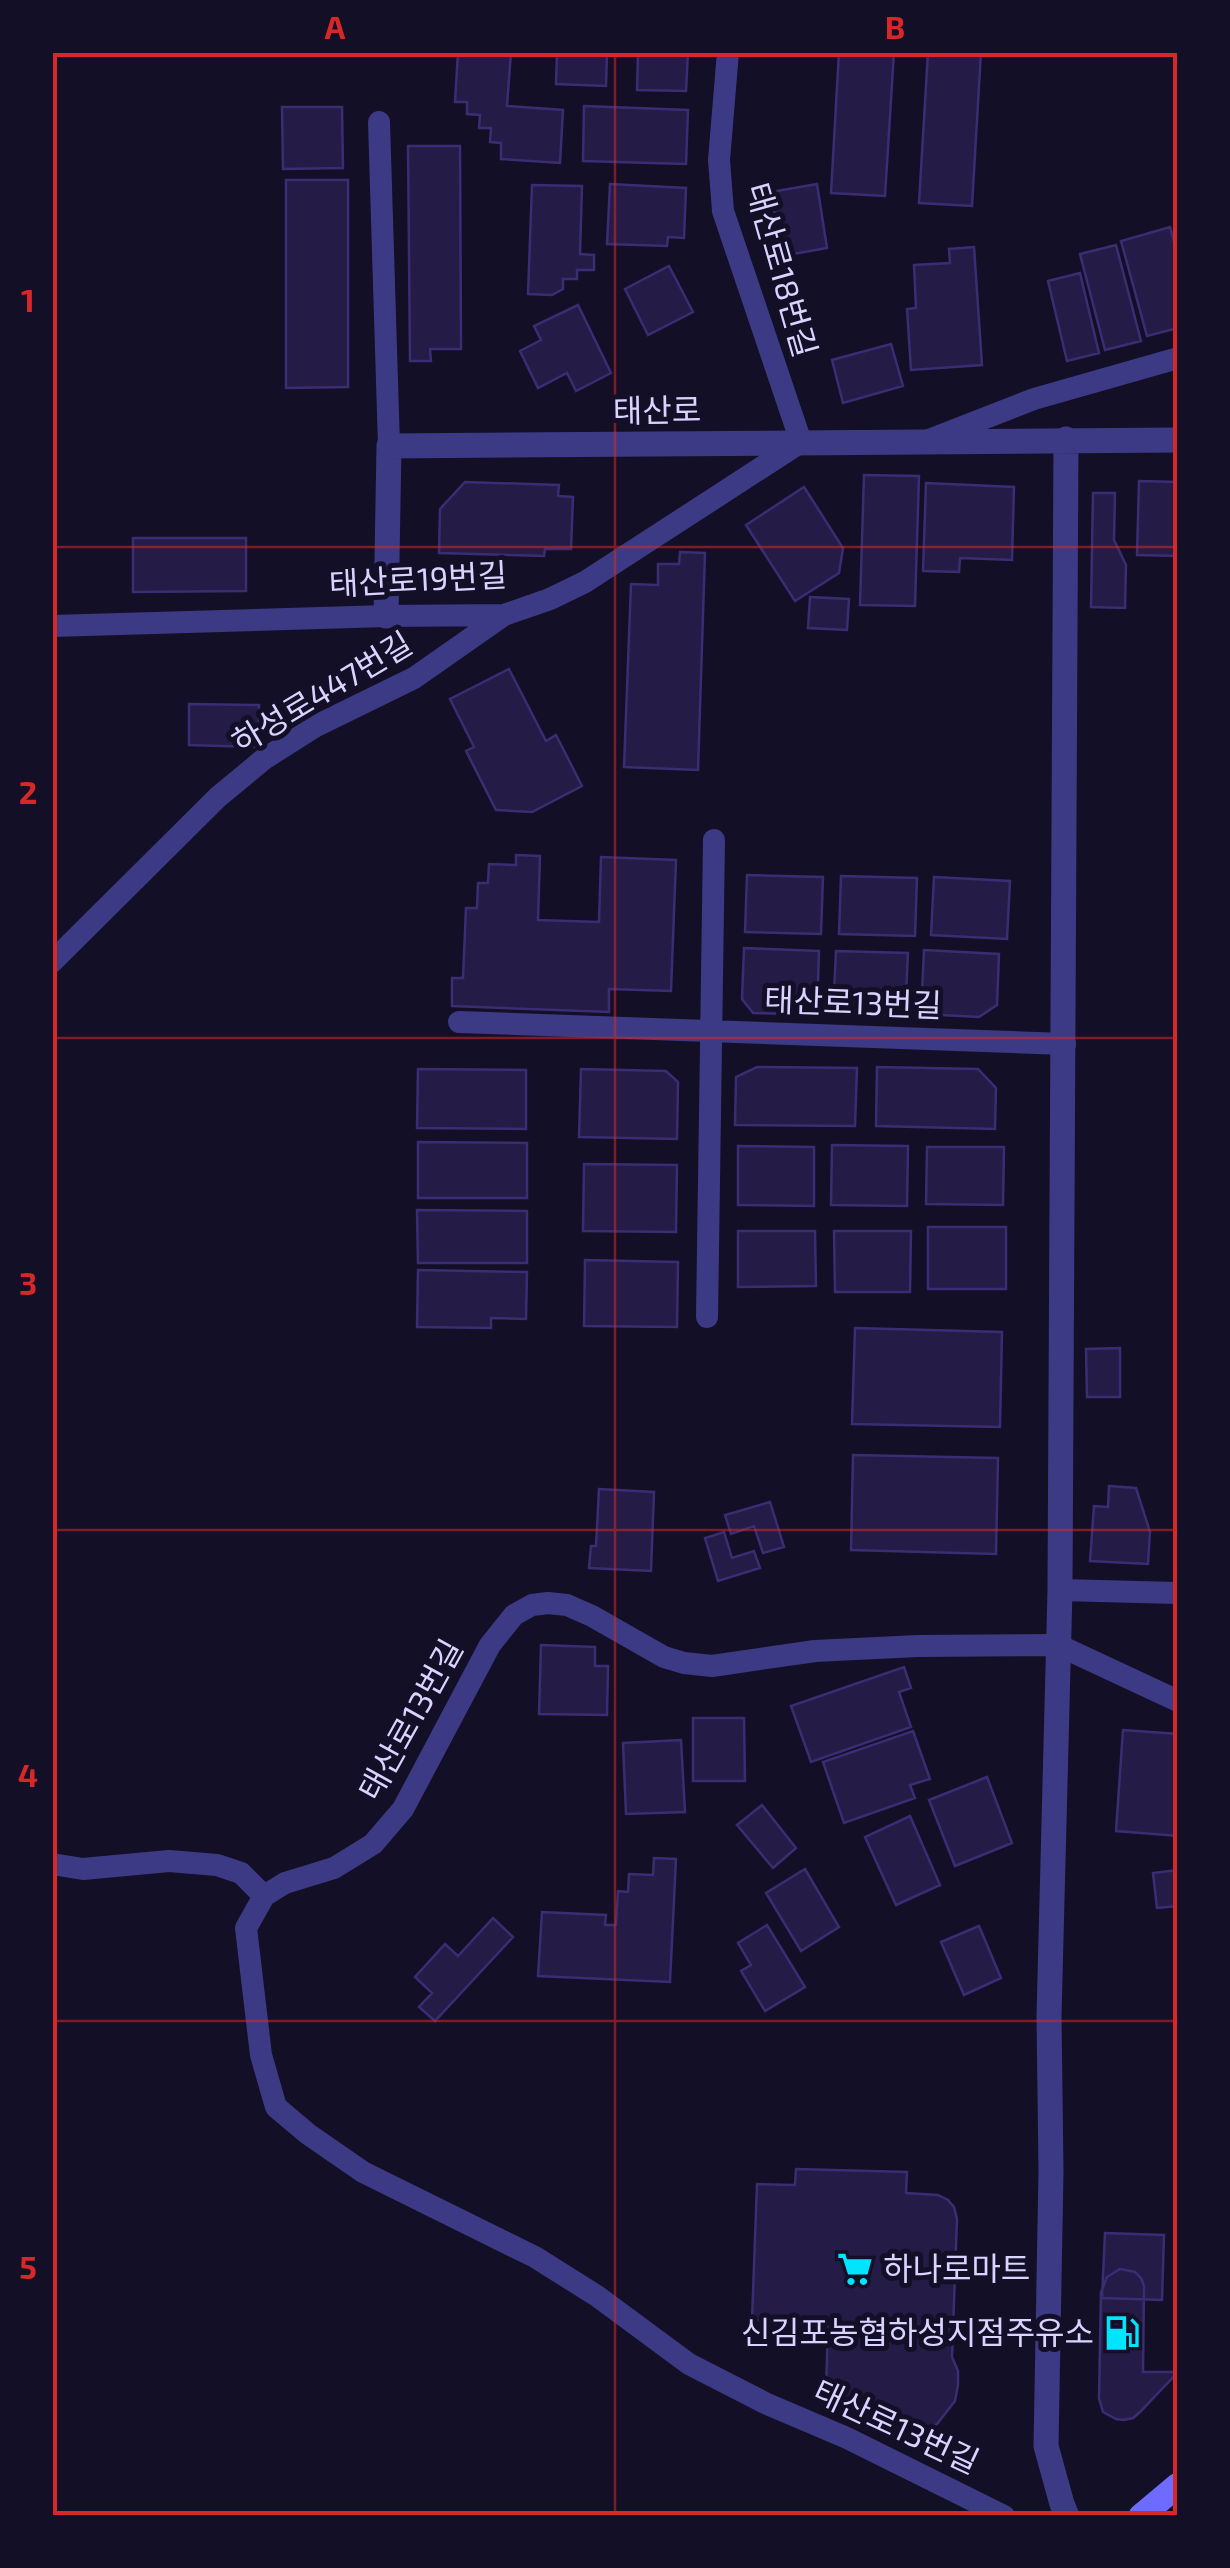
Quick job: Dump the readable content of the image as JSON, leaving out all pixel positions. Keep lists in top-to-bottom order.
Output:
{
  "streets": {
    "street": ["태산로"],
    "lane": [
      "태산로18번길",
      "태산로19번길",
      "하성로447번길",
      "태산로13번길"
    ]
  },
  "crossings": [
    ["태산로18번길", "태산로"],
    ["태산로18번길", "태산로19번길"],
    ["태산로", "태산로19번길"],
    ["태산로19번길", "하성로447번길"]
  ],
  "places": {
    "supermarket": ["하나로마트"],
    "fuel station": ["신김포농협하성지점주유소"]
  },
  "grid": {
    "columns": ["A", "B"],
    "rows": [
      "1",
      "2",
      "3",
      "4",
      "5"
    ]
  }
}
